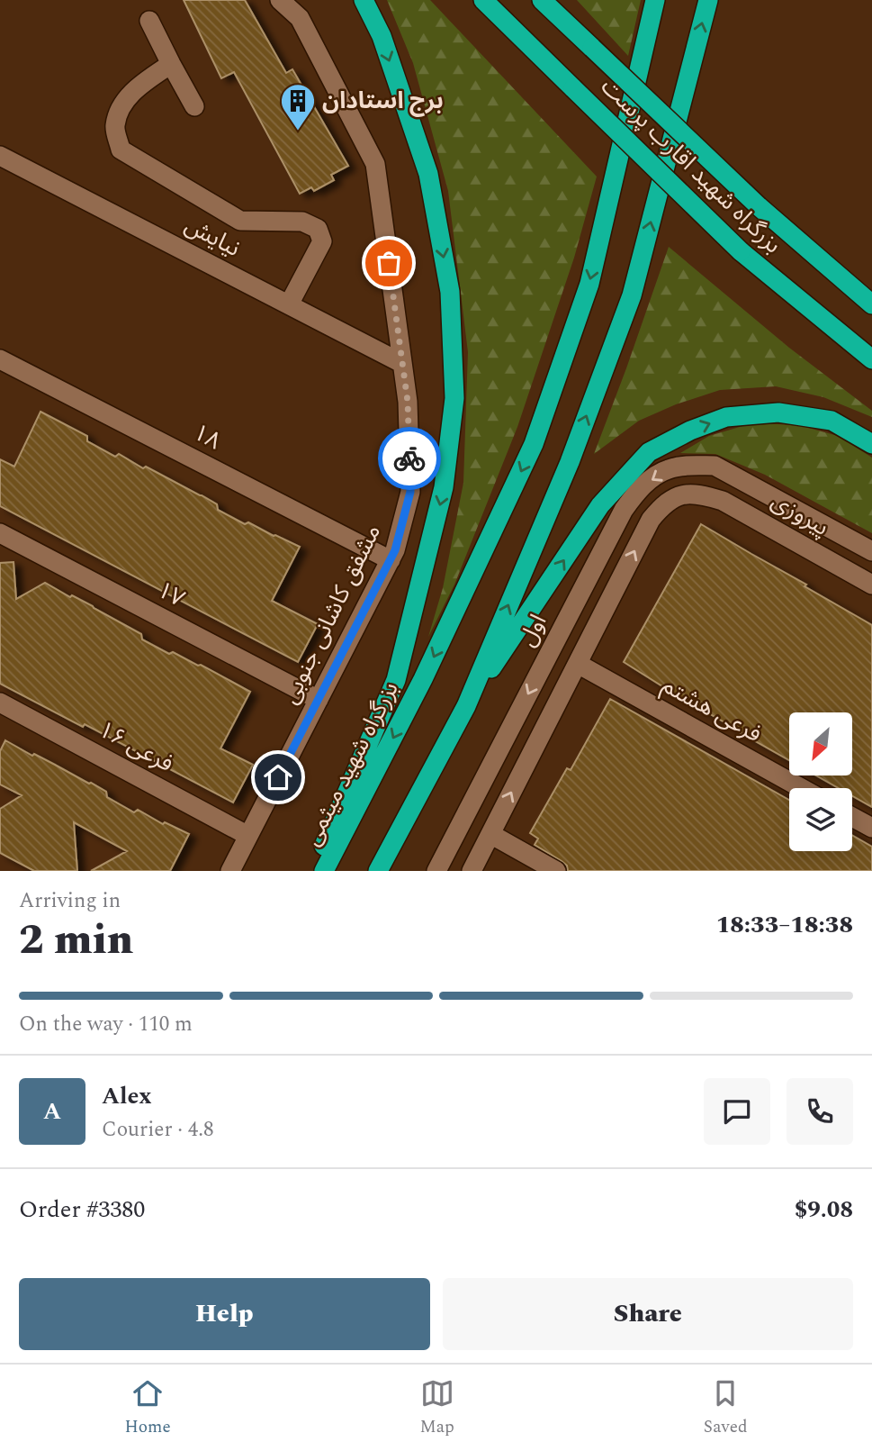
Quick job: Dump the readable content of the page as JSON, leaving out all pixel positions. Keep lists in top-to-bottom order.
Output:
{
  "streets": {
    "highway": ["بزرگراه شهید اقارب پرست", "بزرگراه شهید میثمی"],
    "street": [
      "نیایش",
      "۱۸",
      "پیروزی",
      "۱۷",
      "مشفق کاشانی جنوبی",
      "اول",
      "فرعی هشتم",
      "فرعی ۱۶"
    ]
  },
  "crossings": [
    ["نیایش", "مشفق کاشانی جنوبی"],
    ["۱۸", "مشفق کاشانی جنوبی"],
    ["پیروزی", "اول"],
    ["پیروزی", "فرعی هشتم"],
    ["۱۷", "مشفق کاشانی جنوبی"],
    ["مشفق کاشانی جنوبی", "فرعی ۱۶"]
  ],
  "places": {
    "building": ["برج استادان"]
  },
  "north": "bottom left",
  "page": {
    "heading": ["2 min", "Arriving in", "18:33–18:38"],
    "panel": [
      "Alex",
      "Courier · 4.8",
      "Order #3380",
      "$9.08"
    ],
    "bar": "On the way · 110 m",
    "round": "A",
    "buttons": ["Help", "Share"],
    "tabs": ["Home", "Map", "Saved"]
  }
}
